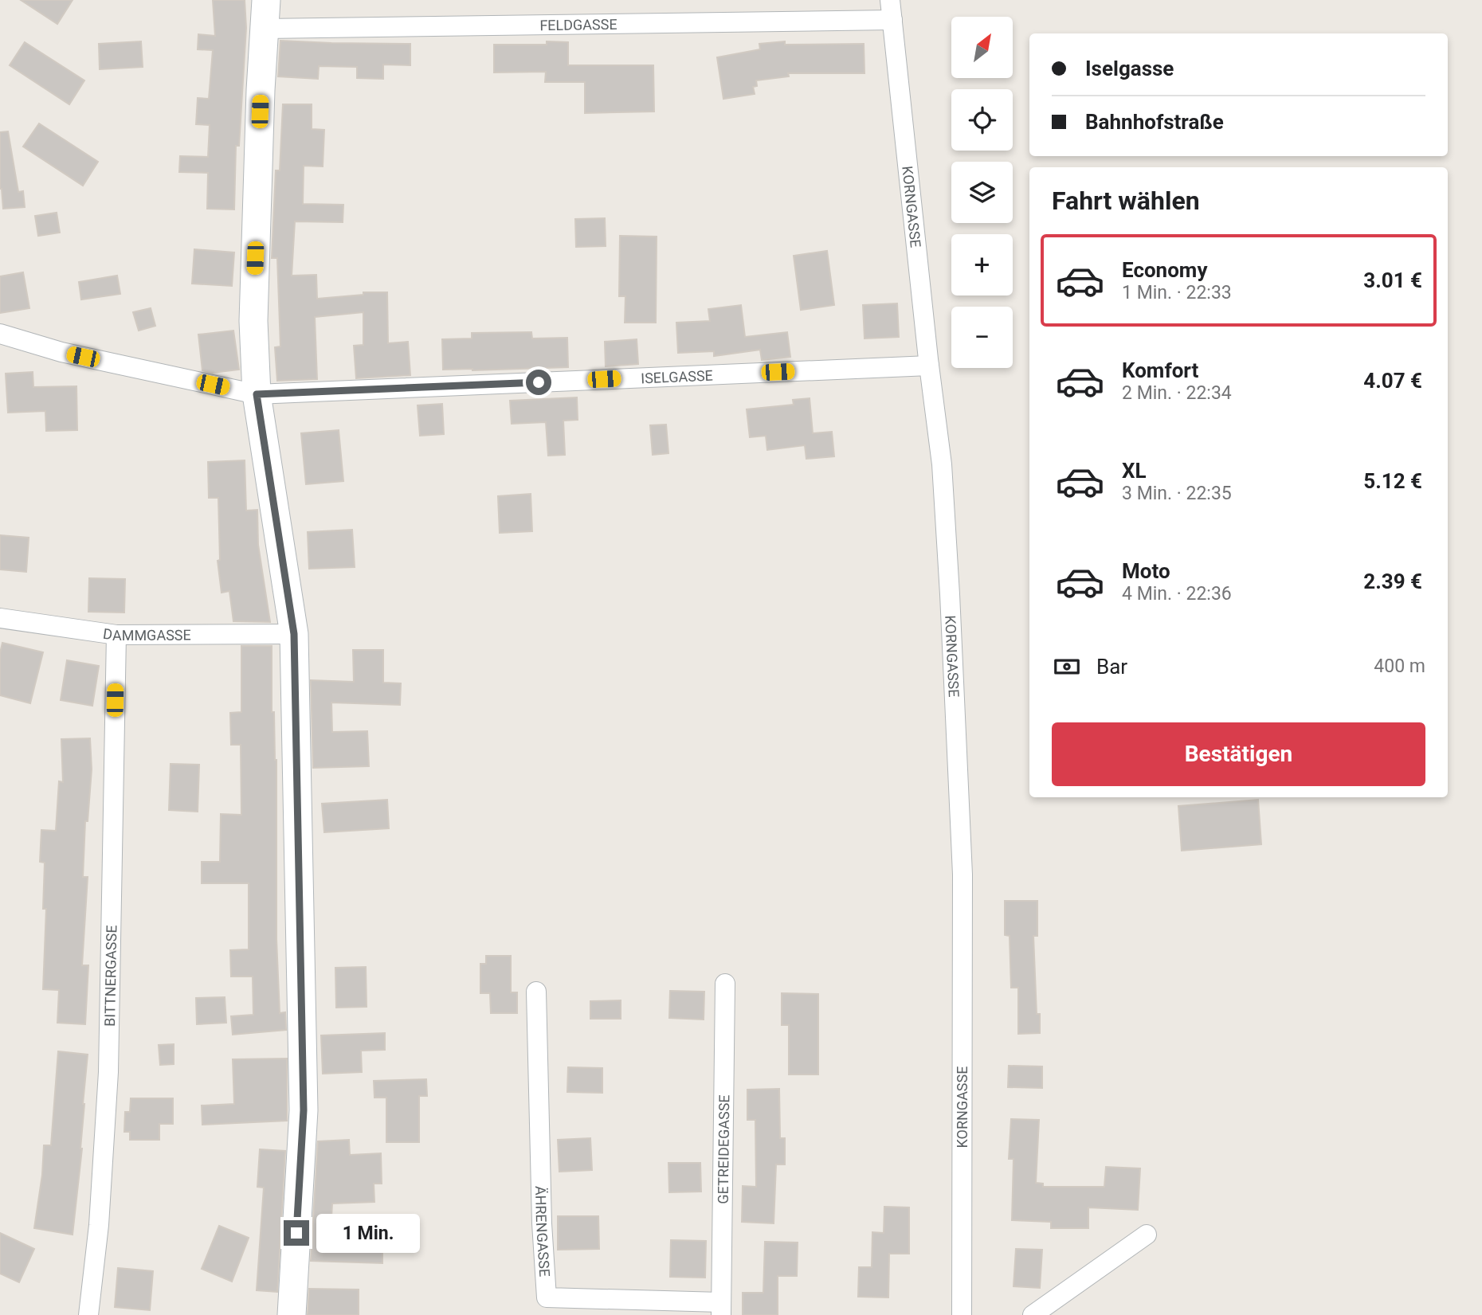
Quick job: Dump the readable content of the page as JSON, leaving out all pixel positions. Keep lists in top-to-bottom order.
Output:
{
  "streets": {
    "street": [
      "FELDGASSE",
      "KORNGASSE",
      "ISELGASSE",
      "DAMMGASSE",
      "BITTNERGASSE",
      "GETREIDEGASSE",
      "ÄHRENGASSE"
    ]
  },
  "crossings": [
    ["FELDGASSE", "KORNGASSE"],
    ["KORNGASSE", "ISELGASSE"],
    ["DAMMGASSE", "BITTNERGASSE"],
    ["GETREIDEGASSE", "ÄHRENGASSE"]
  ],
  "north": "top right",
  "page": {
    "map_buttons": ["+", "−"],
    "banner": ["Iselgasse", "Bahnhofstraße"],
    "heading": "Fahrt wählen",
    "list": [
      {
        "name": "Economy",
        "note": "1 Min. · 22:33",
        "value": "3.01 €"
      },
      {
        "name": "Komfort",
        "note": "2 Min. · 22:34",
        "value": "4.07 €"
      },
      {
        "name": "XL",
        "note": "3 Min. · 22:35",
        "value": "5.12 €"
      },
      {
        "name": "Moto",
        "note": "4 Min. · 22:36",
        "value": "2.39 €"
      }
    ],
    "pay": ["Bar", "400 m"],
    "buttons": "Bestätigen",
    "bubble": "1 Min."
  }
}
